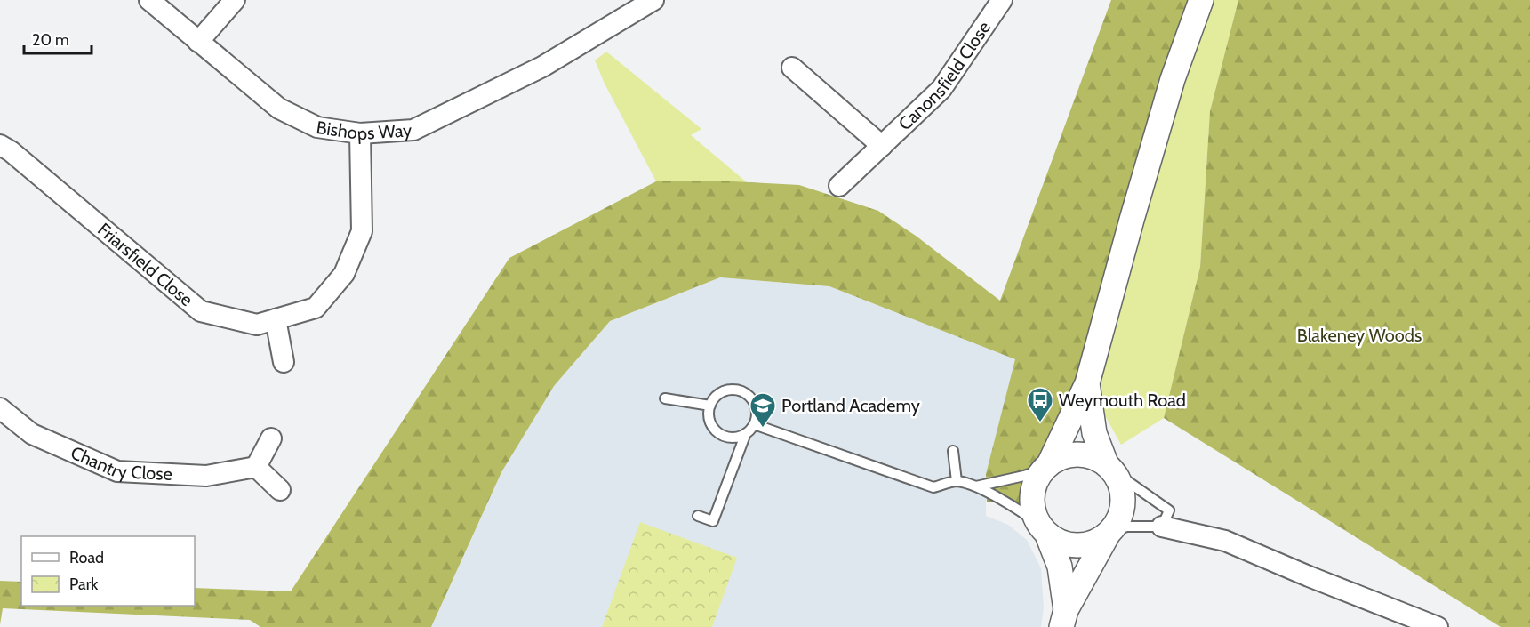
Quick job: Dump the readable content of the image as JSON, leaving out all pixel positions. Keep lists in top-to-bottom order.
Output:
{
  "streets": {
    "street": [
      "Canonsfield Close",
      "Bishops Way",
      "Friarsfield Close",
      "Chantry Close"
    ]
  },
  "crossings": [
    ["Bishops Way", "Friarsfield Close"]
  ],
  "parks": ["Blakeney Woods"],
  "places": {
    "bus stop": ["Weymouth Road"],
    "school or university": ["Portland Academy"]
  },
  "legend": ["Road", "Park"],
  "scale_bar": "20 m"
}
